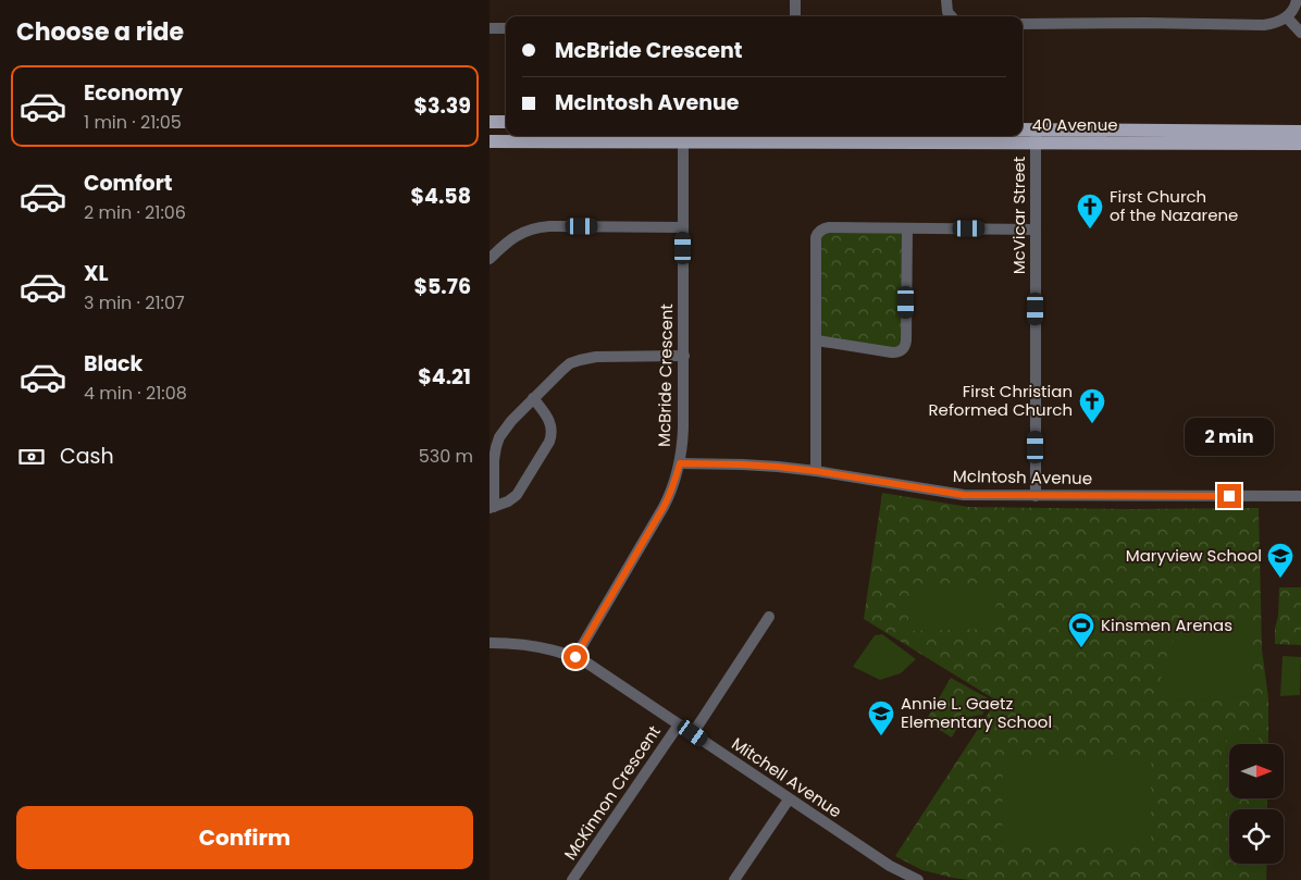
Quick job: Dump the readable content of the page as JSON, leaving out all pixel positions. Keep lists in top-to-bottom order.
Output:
{
  "streets": {
    "main road": ["40 Avenue"],
    "street": [
      "McVicar Street",
      "McBride Crescent",
      "McIntosh Avenue",
      "Mitchell Avenue",
      "McKinnon Crescent"
    ]
  },
  "crossings": [
    ["40 Avenue", "McVicar Street"],
    ["40 Avenue", "McBride Crescent"],
    ["McVicar Street", "McIntosh Avenue"],
    ["McBride Crescent", "McIntosh Avenue"],
    ["McBride Crescent", "Mitchell Avenue"],
    ["Mitchell Avenue", "McKinnon Crescent"]
  ],
  "places": {
    "church": ["First Church of the Nazarene", "First Christian Reformed Church"],
    "school or university": ["Maryview School", "Annie L. Gaetz Elementary School"],
    "sports": ["Kinsmen Arenas"]
  },
  "north": "right",
  "page": {
    "heading": "Choose a ride",
    "banner": ["McBride Crescent", "McIntosh Avenue"],
    "list": [
      {
        "name": "Economy",
        "note": "1 min · 21:05",
        "value": "$3.39"
      },
      {
        "name": "Comfort",
        "note": "2 min · 21:06",
        "value": "$4.58"
      },
      {
        "name": "XL",
        "note": "3 min · 21:07",
        "value": "$5.76"
      },
      {
        "name": "Black",
        "note": "4 min · 21:08",
        "value": "$4.21"
      }
    ],
    "bubble": "2 min",
    "pay": ["Cash", "530 m"],
    "buttons": "Confirm"
  }
}
